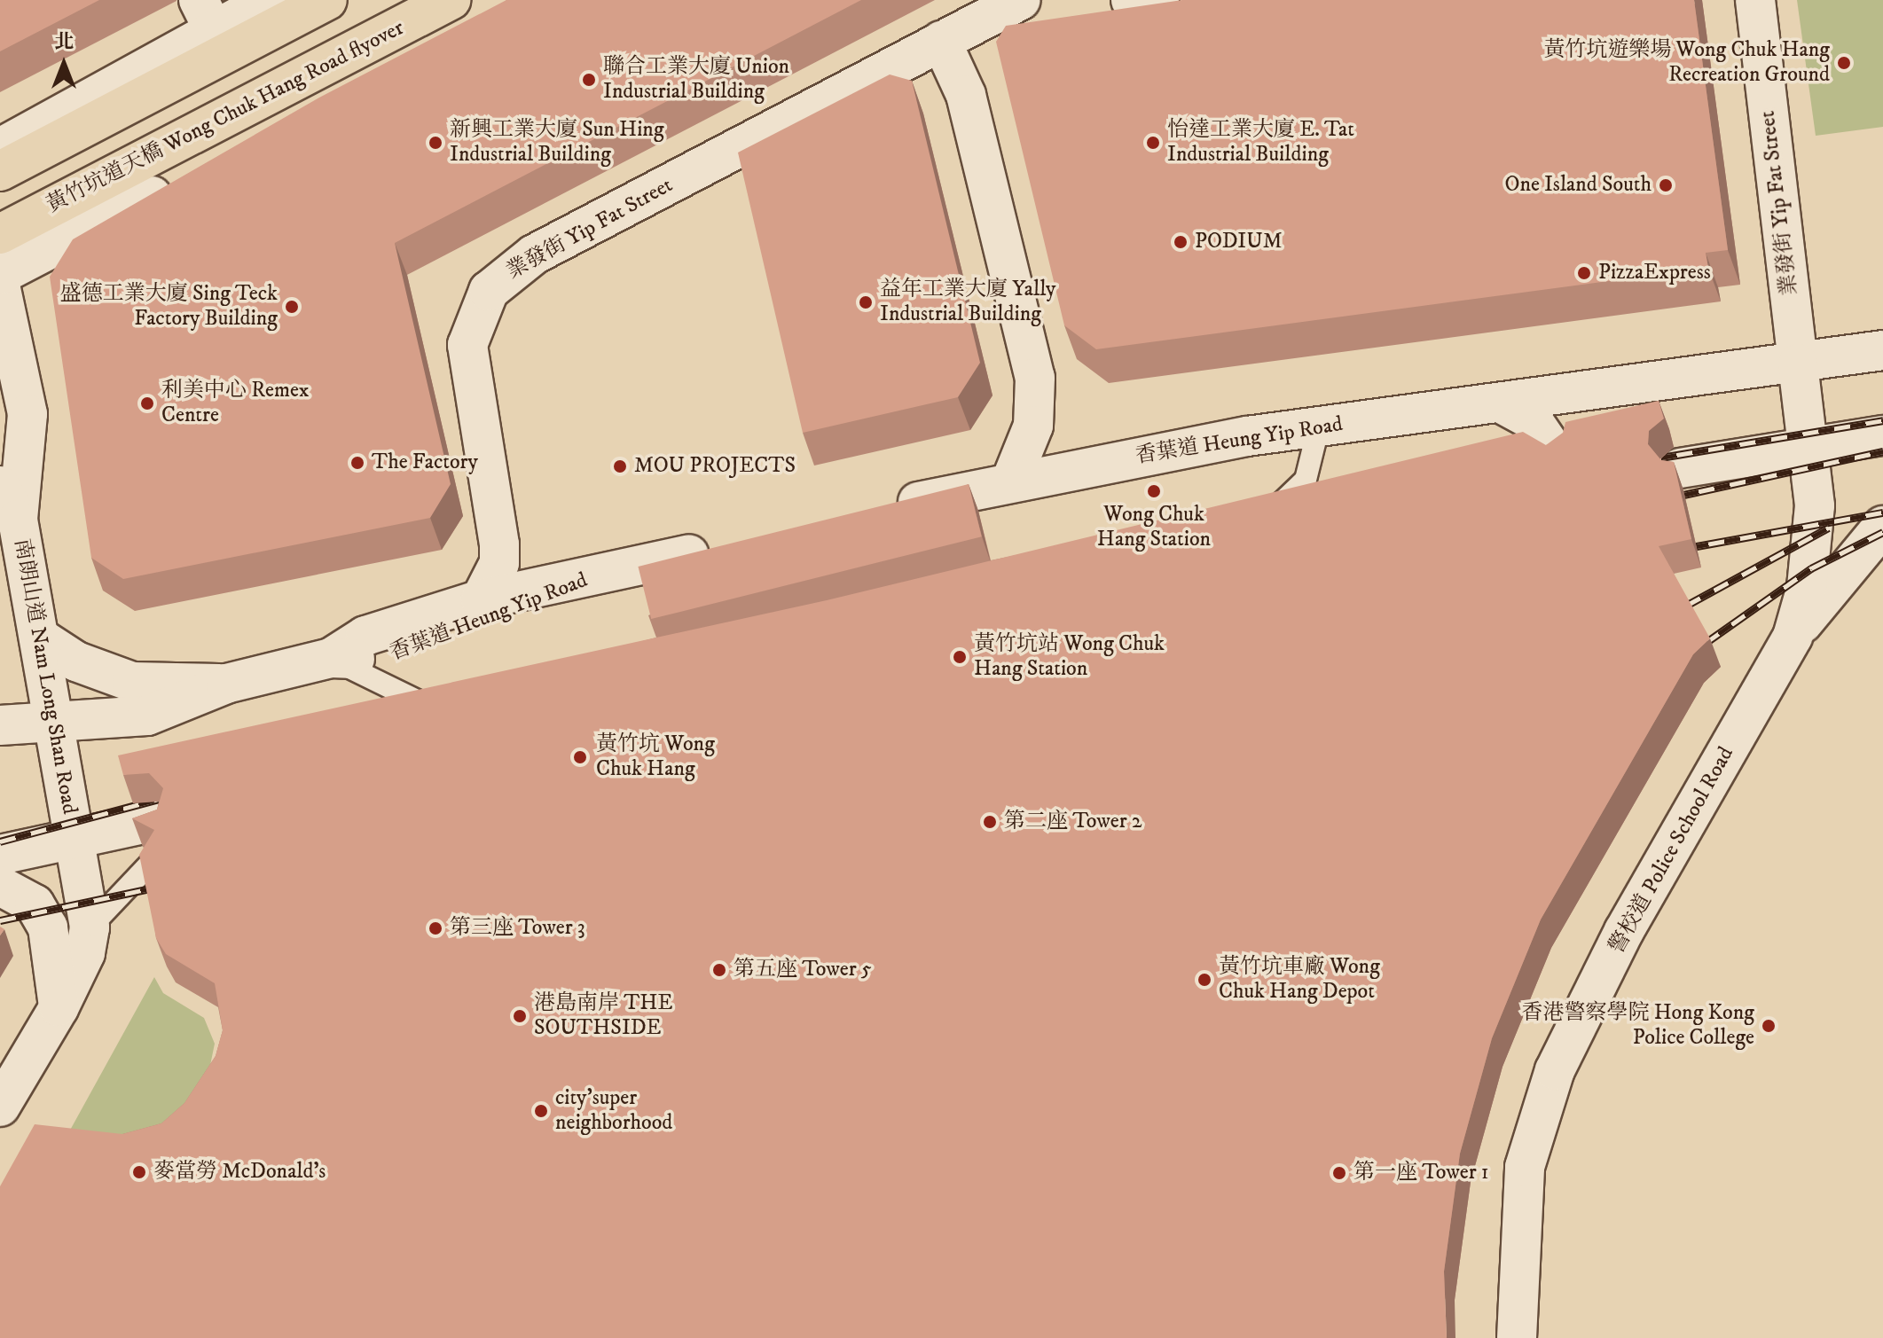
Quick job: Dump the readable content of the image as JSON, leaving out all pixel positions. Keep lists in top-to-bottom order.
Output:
{
  "streets": {
    "highway": ["黃竹坑道天橋 Wong Chuk Hang Road flyover"],
    "street": [
      "業發街 Yip Fat Street",
      "香葉道 Heung Yip Road",
      "南朗山道 Nam Long Shan Road",
      "警校道 Police School Road"
    ]
  },
  "crossings": [
    ["業發街 Yip Fat Street", "香葉道 Heung Yip Road"],
    ["業發街 Yip Fat Street", "警校道 Police School Road"],
    ["香葉道 Heung Yip Road", "南朗山道 Nam Long Shan Road"],
    ["香葉道 Heung Yip Road", "警校道 Police School Road"]
  ],
  "places": [
    "黃竹坑遊樂場 Wong Chuk Hang Recreation Ground",
    "聯合工業大廈 Union Industrial Building",
    "新興工業大廈 Sun Hing Industrial Building",
    "怡達工業大廈 E. Tat Industrial Building",
    "One Island South",
    "PODIUM",
    "PizzaExpress",
    "益年工業大廈 Yally Industrial Building",
    "盛德工業大廈 Sing Teck Factory Building",
    "利美中心 Remex Centre",
    "The Factory",
    "MOU PROJECTS",
    "Wong Chuk Hang Station",
    "黃竹坑站 Wong Chuk Hang Station",
    "黃竹坑 Wong Chuk Hang",
    "第二座 Tower 2",
    "第三座 Tower 3",
    "第五座 Tower 5",
    "黃竹坑車廠 Wong Chuk Hang Depot",
    "港島南岸 THE SOUTHSIDE",
    "香港警察學院 Hong Kong Police College",
    "city'super neighborhood",
    "麥當勞 McDonald's",
    "第一座 Tower 1"
  ],
  "north": "top"
}
